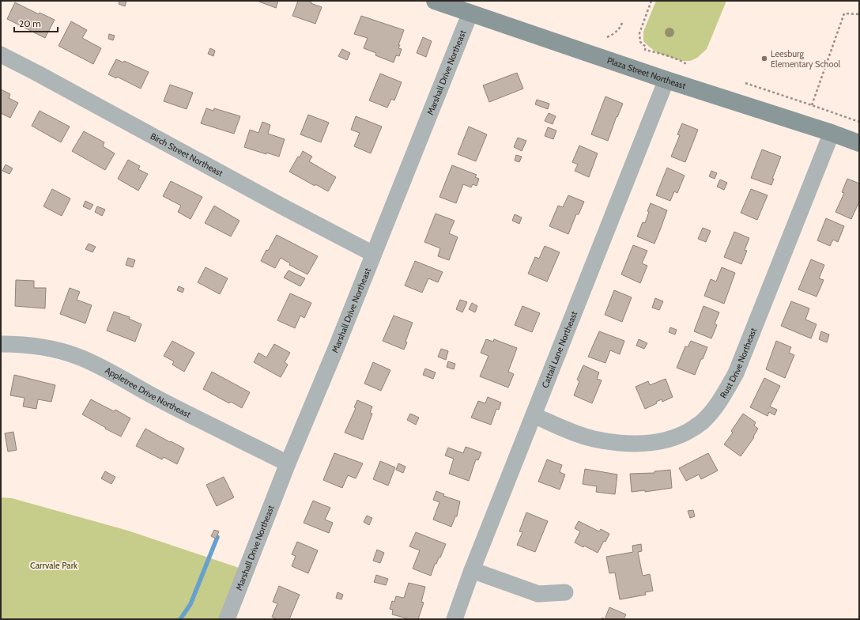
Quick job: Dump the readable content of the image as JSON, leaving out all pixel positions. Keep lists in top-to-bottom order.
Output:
{
  "streets": {
    "main road": ["Plaza Street Northeast"],
    "street": [
      "Marshall Drive Northeast",
      "Birch Street Northeast",
      "Cattail Lane Northeast",
      "Rust Drive Northeast",
      "Appletree Drive Northeast"
    ]
  },
  "crossings": [
    ["Marshall Drive Northeast", "Plaza Street Northeast"],
    ["Marshall Drive Northeast", "Birch Street Northeast"],
    ["Marshall Drive Northeast", "Appletree Drive Northeast"],
    ["Plaza Street Northeast", "Cattail Lane Northeast"],
    ["Plaza Street Northeast", "Rust Drive Northeast"],
    ["Cattail Lane Northeast", "Rust Drive Northeast"]
  ],
  "parks": ["Carrvale Park"],
  "places": ["Leesburg Elementary School"],
  "scale_bar": "20 m"
}
